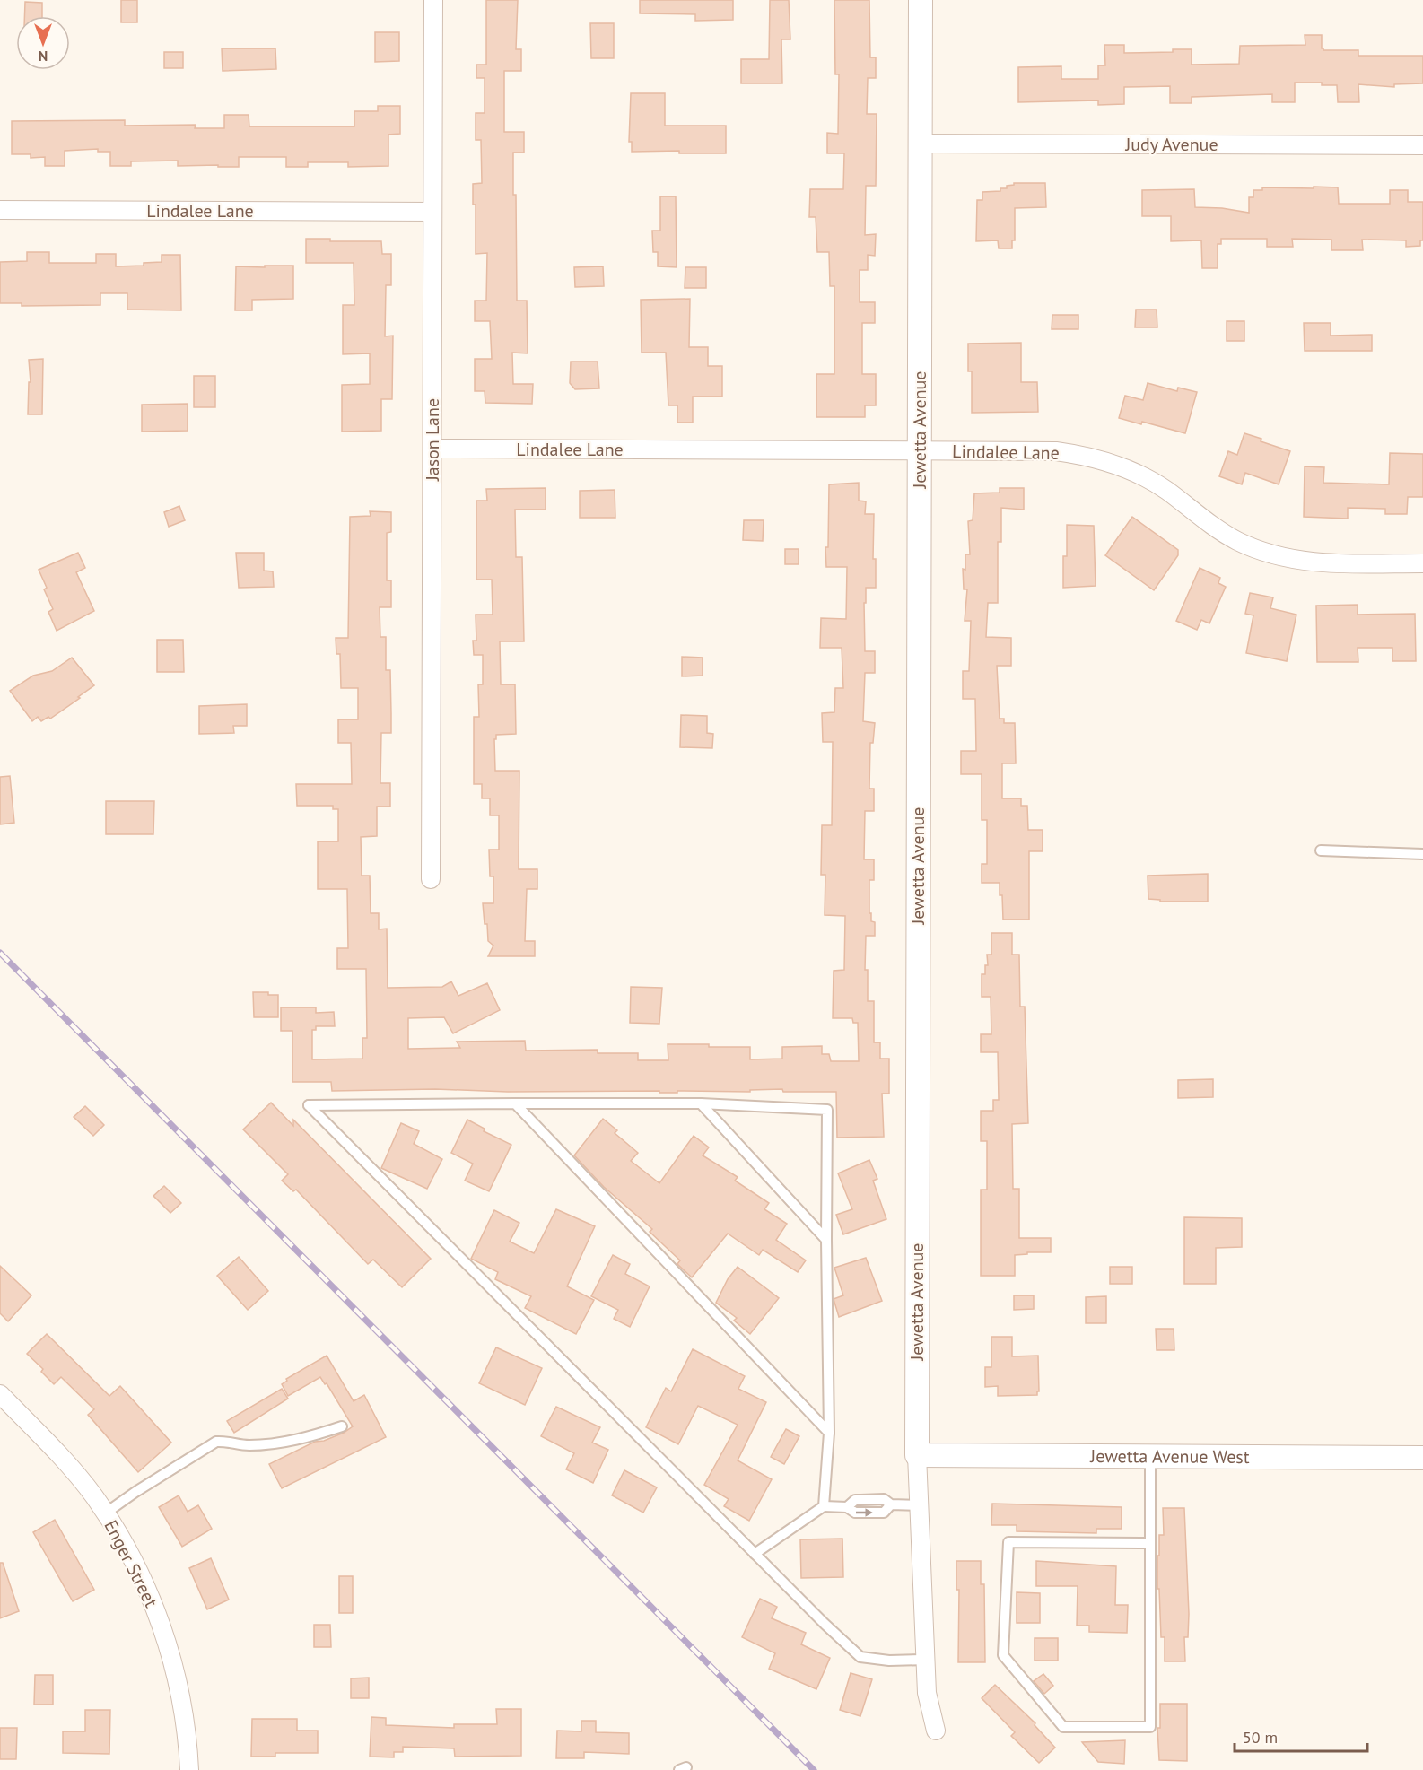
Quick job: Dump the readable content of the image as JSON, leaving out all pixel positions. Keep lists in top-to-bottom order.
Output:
{
  "streets": {
    "street": [
      "Judy Avenue",
      "Lindalee Lane",
      "Jewetta Avenue",
      "Jason Lane",
      "Jewetta Avenue West",
      "Enger Street"
    ]
  },
  "crossings": [
    ["Judy Avenue", "Jewetta Avenue"],
    ["Lindalee Lane", "Jewetta Avenue"],
    ["Lindalee Lane", "Jason Lane"],
    ["Jewetta Avenue", "Jewetta Avenue West"]
  ],
  "scale_bar": "50 m",
  "north": "bottom"
}
